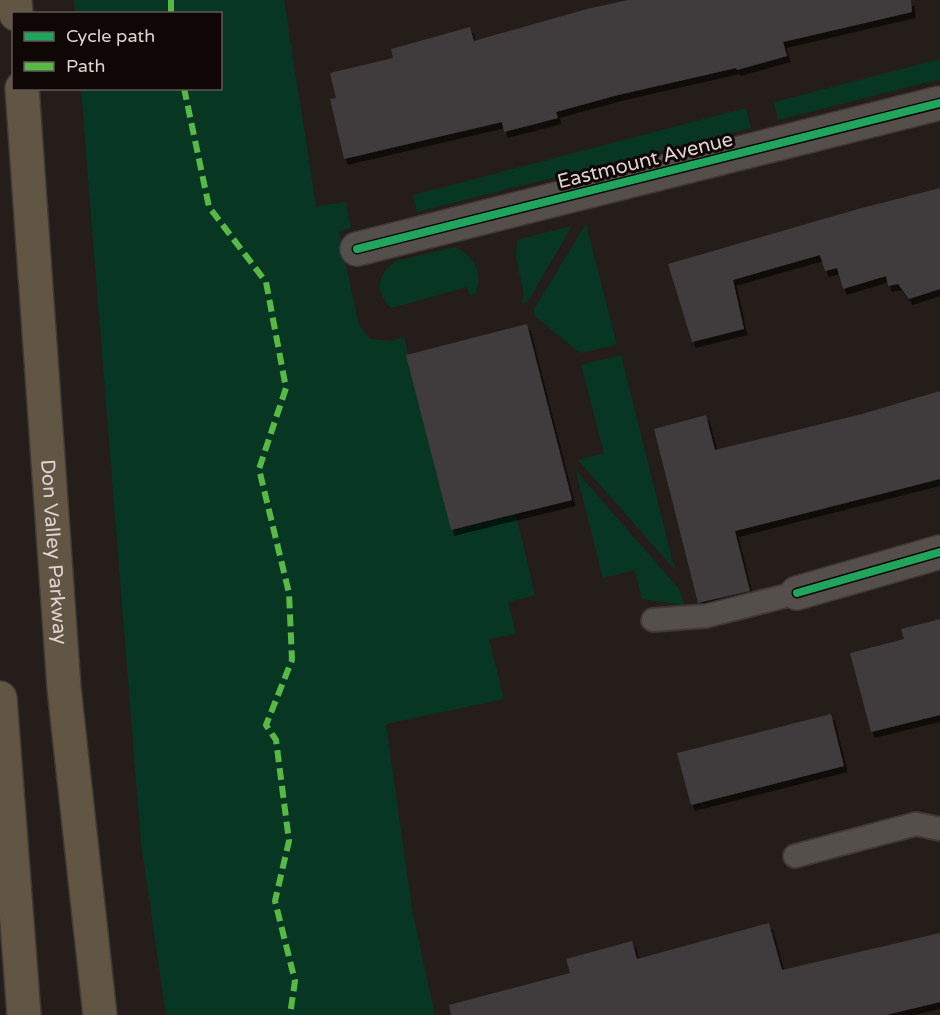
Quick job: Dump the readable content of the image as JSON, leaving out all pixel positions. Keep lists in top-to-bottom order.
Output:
{
  "streets": {
    "highway": ["Don Valley Parkway"],
    "street": ["Eastmount Avenue"]
  },
  "legend": ["Cycle path", "Path"]
}
